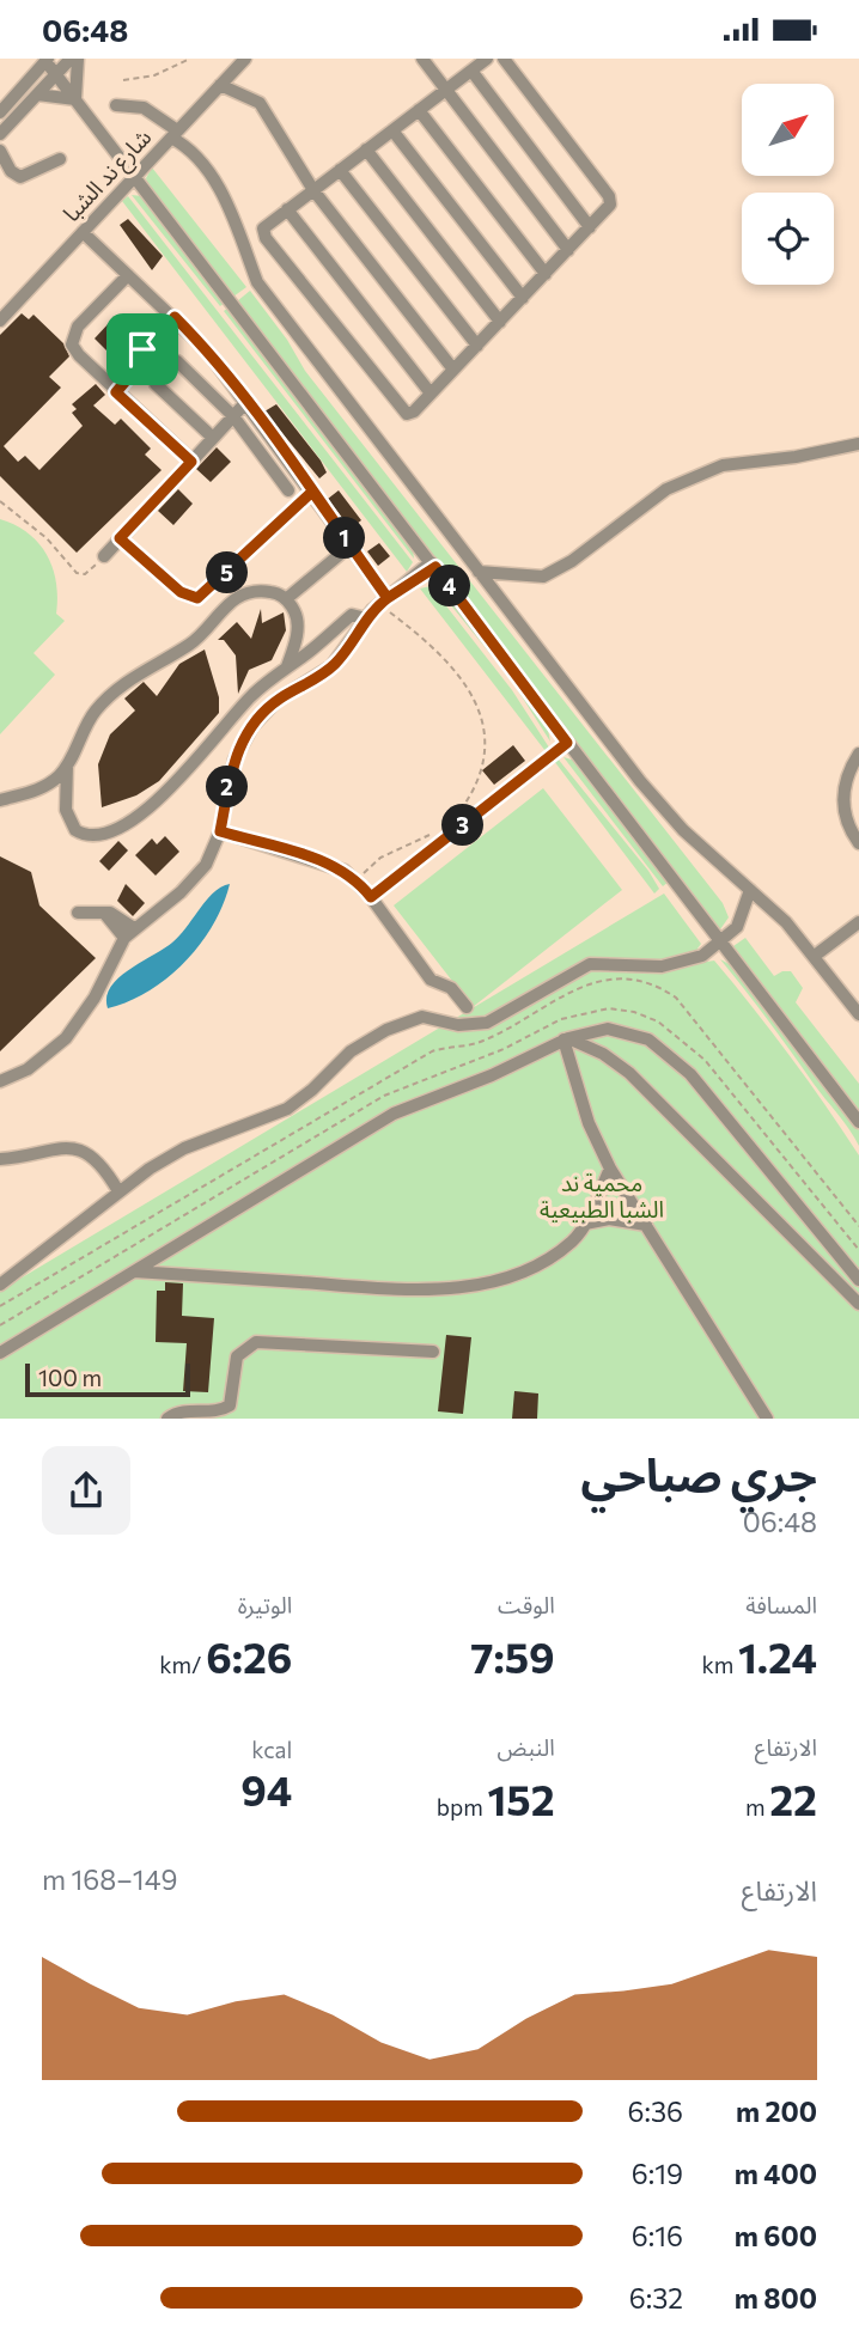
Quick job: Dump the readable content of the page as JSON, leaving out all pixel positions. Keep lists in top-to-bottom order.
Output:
{
  "streets": {
    "street": ["شارع ند الشبا"]
  },
  "parks": ["محمية ند الشبا الطبيعية"],
  "scale_bar": "100 m",
  "north": "top right",
  "page": {
    "status": "06:48",
    "pins": [
      "1",
      "5",
      "4",
      "2",
      "3"
    ],
    "scale": "100 m",
    "heading": ["جري صباحي", "06:48"],
    "stats": [
      ["المسافة", "1.24 km"],
      ["الوقت", "7:59"],
      ["الوتيرة", "6:26 /km"],
      ["الارتفاع", "22 m"],
      ["النبض", "152 bpm"],
      ["kcal", "94"]
    ],
    "chart": ["الارتفاع", "149–168 m"],
    "list": [
      {
        "name": "200 m",
        "note": "6:36"
      },
      {
        "name": "400 m",
        "note": "6:19"
      },
      {
        "name": "600 m",
        "note": "6:16"
      },
      {
        "name": "800 m",
        "note": "6:32"
      }
    ]
  }
}
